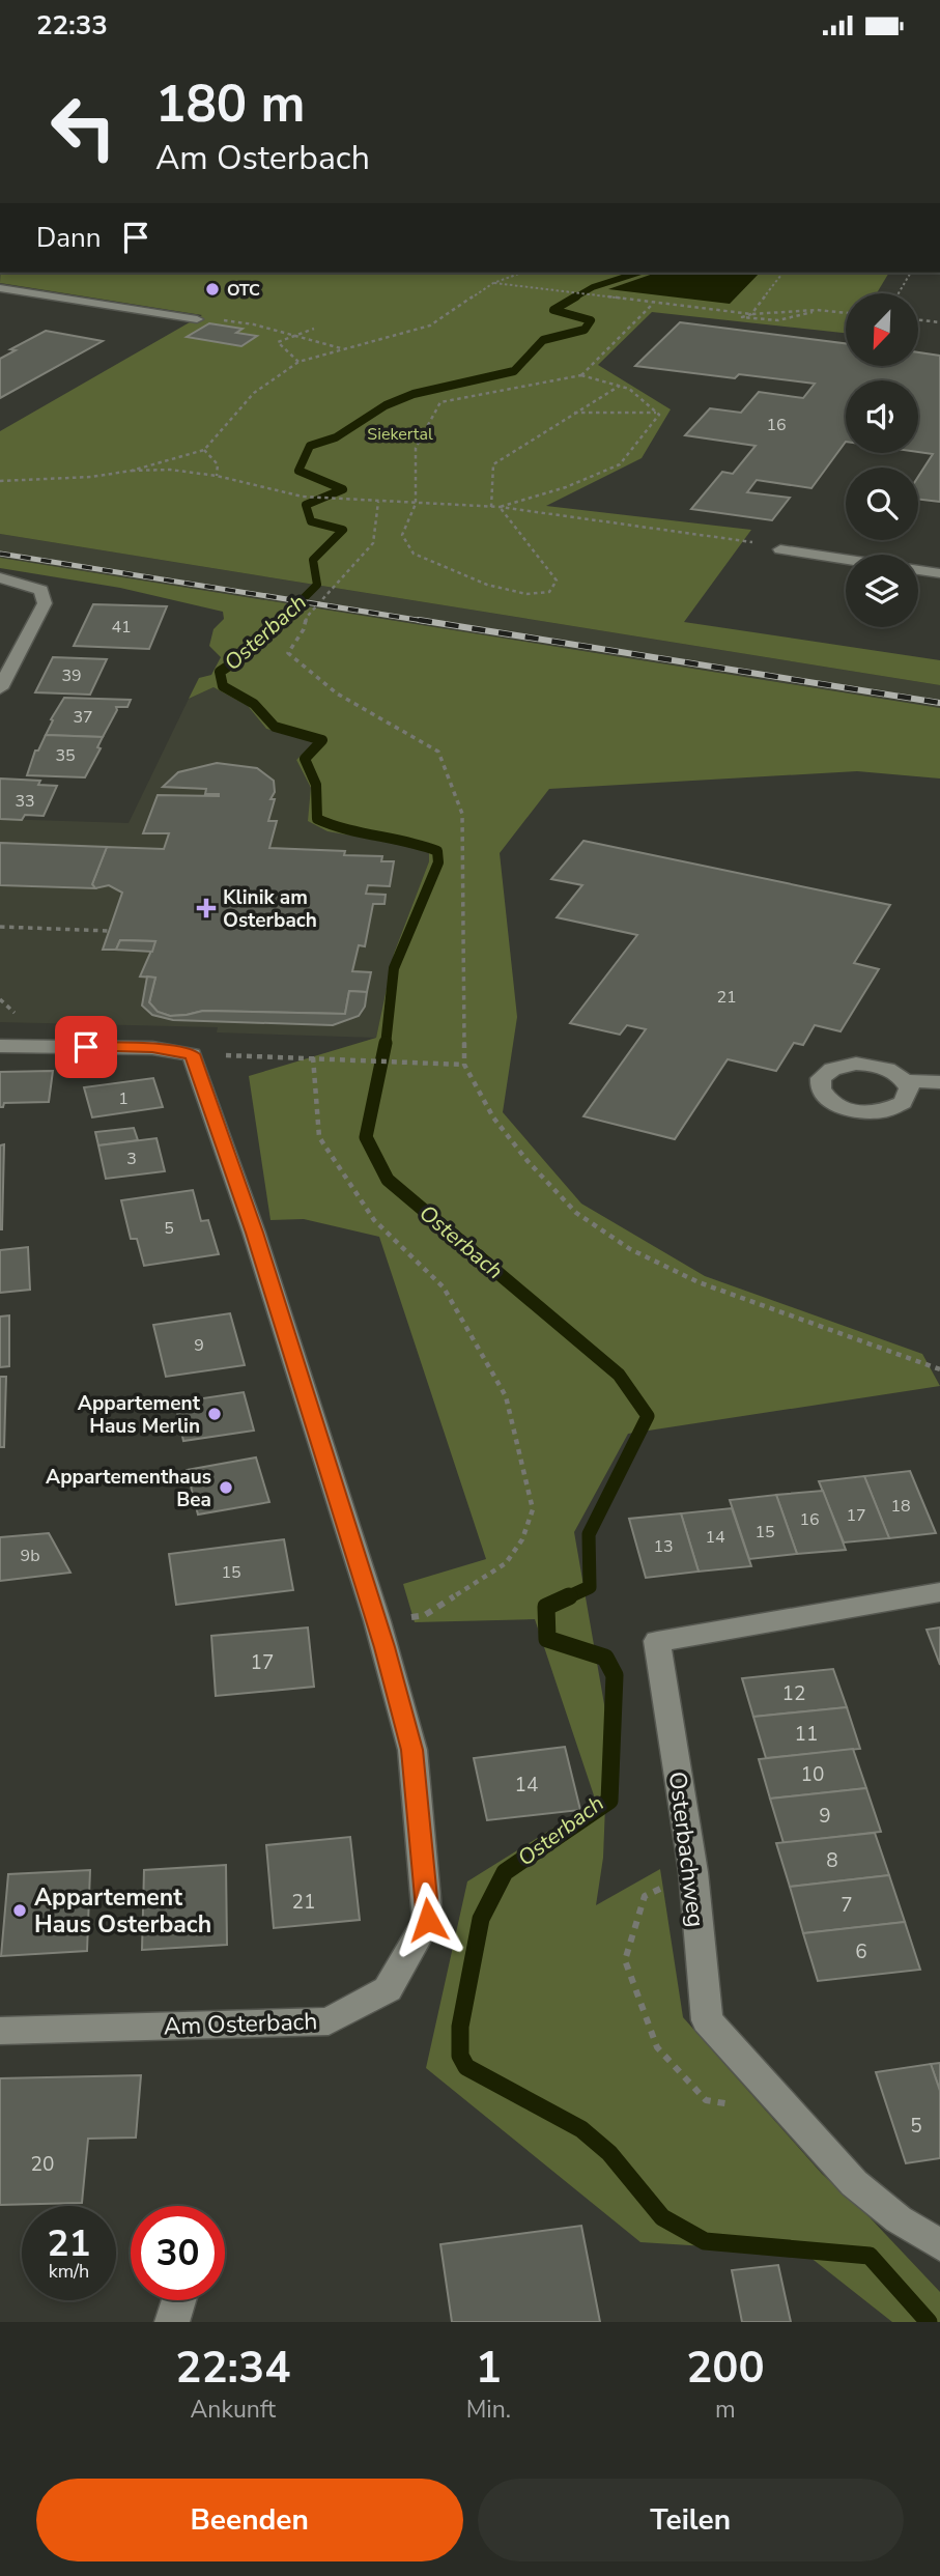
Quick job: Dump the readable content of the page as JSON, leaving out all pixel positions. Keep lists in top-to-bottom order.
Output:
{
  "streets": {
    "street": ["Osterbachweg", "Am Osterbach"]
  },
  "water": ["Osterbach"],
  "parks": ["Siekertal"],
  "places": {
    "other": [
      "OTC",
      "Appartement Haus Merlin",
      "Appartementhaus Bea",
      "Appartement Haus Osterbach"
    ],
    "health": ["Klinik am Osterbach"]
  },
  "house_numbers": [
    "16",
    "41",
    "39",
    "37",
    "35",
    "33",
    "21",
    "1",
    "3",
    "5",
    "9",
    "18",
    "17",
    "16",
    "15",
    "14",
    "13",
    "9b",
    "15",
    "17",
    "12",
    "11",
    "10",
    "14",
    "9",
    "8",
    "21",
    "7",
    "6",
    "5",
    "20"
  ],
  "north": "bottom left",
  "page": {
    "status": "22:33",
    "turn": ["180 m", "Am Osterbach"],
    "then": "Dann",
    "speed": "21 km/h",
    "limit": "30",
    "eta": [
      "22:34",
      "Ankunft",
      "1",
      "Min.",
      "200",
      "m"
    ],
    "buttons": ["Beenden", "Teilen"]
  }
}
